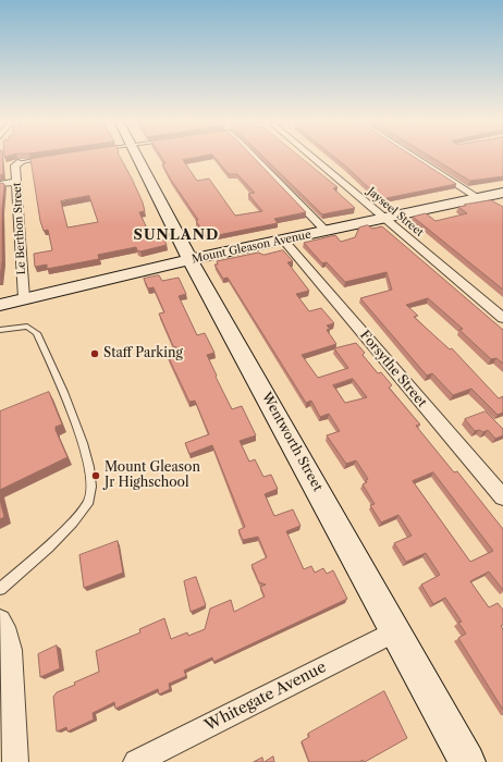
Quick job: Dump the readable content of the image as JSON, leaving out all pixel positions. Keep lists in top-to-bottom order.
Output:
{
  "streets": {
    "street": [
      "Jayseel Street",
      "Le Berthon Street",
      "Mount Gleason Avenue",
      "Forsythe Street",
      "Wentworth Street",
      "Whitegate Avenue"
    ]
  },
  "crossings": [
    ["Jayseel Street", "Mount Gleason Avenue"],
    ["Le Berthon Street", "Mount Gleason Avenue"],
    ["Mount Gleason Avenue", "Forsythe Street"],
    ["Mount Gleason Avenue", "Wentworth Street"],
    ["Wentworth Street", "Whitegate Avenue"]
  ],
  "districts": ["SUNLAND"],
  "places": ["Staff Parking", "Mount Gleason Jr Highschool"]
}
